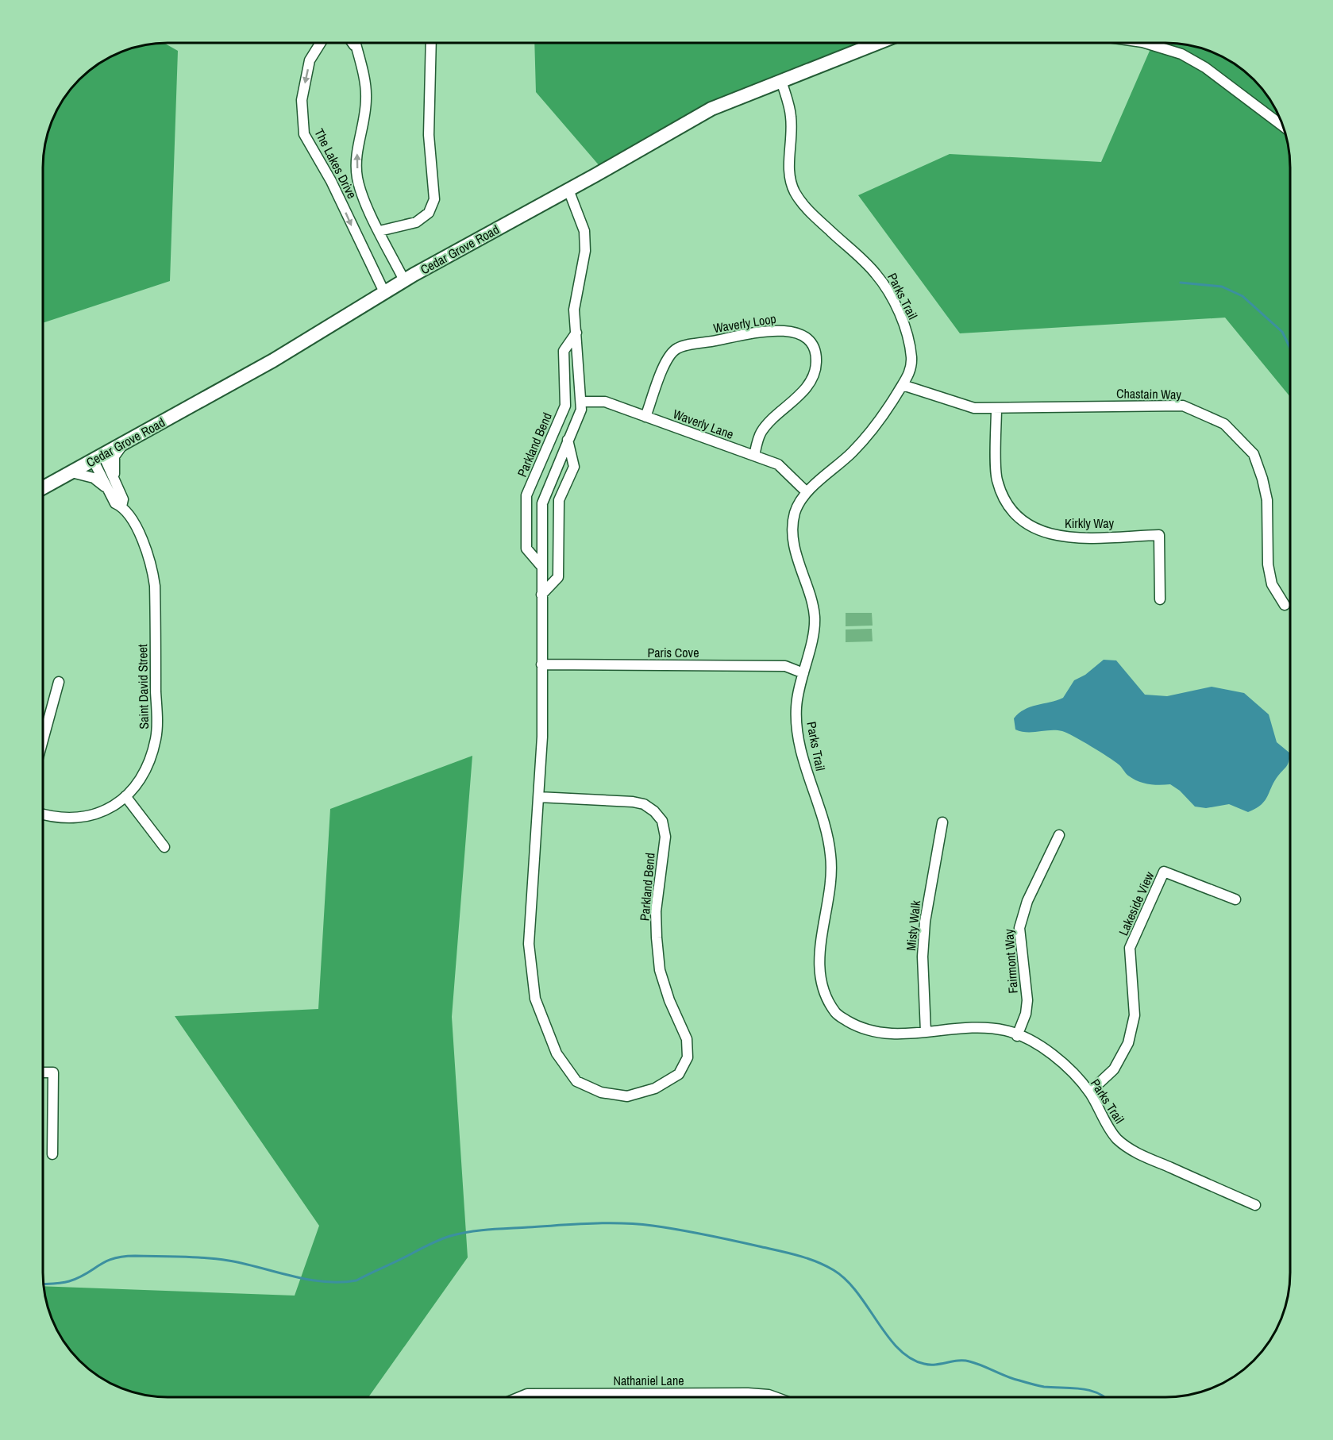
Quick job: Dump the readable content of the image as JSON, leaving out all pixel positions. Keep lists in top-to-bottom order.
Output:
{
  "streets": {
    "main road": ["Cedar Grove Road"],
    "street": [
      "The Lakes Drive",
      "Parks Trail",
      "Waverly Loop",
      "Chastain Way",
      "Waverly Lane",
      "Parkland Bend",
      "Kirkly Way",
      "Paris Cove",
      "Saint David Street",
      "Lakeside View",
      "Misty Walk",
      "Fairmont Way",
      "Nathaniel Lane"
    ]
  },
  "crossings": [
    ["The Lakes Drive", "Cedar Grove Road"],
    ["Cedar Grove Road", "Parks Trail"],
    ["Cedar Grove Road", "Parkland Bend"],
    ["Cedar Grove Road", "Saint David Street"],
    ["Parks Trail", "Chastain Way"],
    ["Parks Trail", "Waverly Lane"],
    ["Parks Trail", "Paris Cove"],
    ["Parks Trail", "Lakeside View"],
    ["Parks Trail", "Misty Walk"],
    ["Parks Trail", "Fairmont Way"],
    ["Waverly Loop", "Waverly Lane"],
    ["Chastain Way", "Kirkly Way"],
    ["Waverly Lane", "Parkland Bend"],
    ["Parkland Bend", "Paris Cove"]
  ]
}
